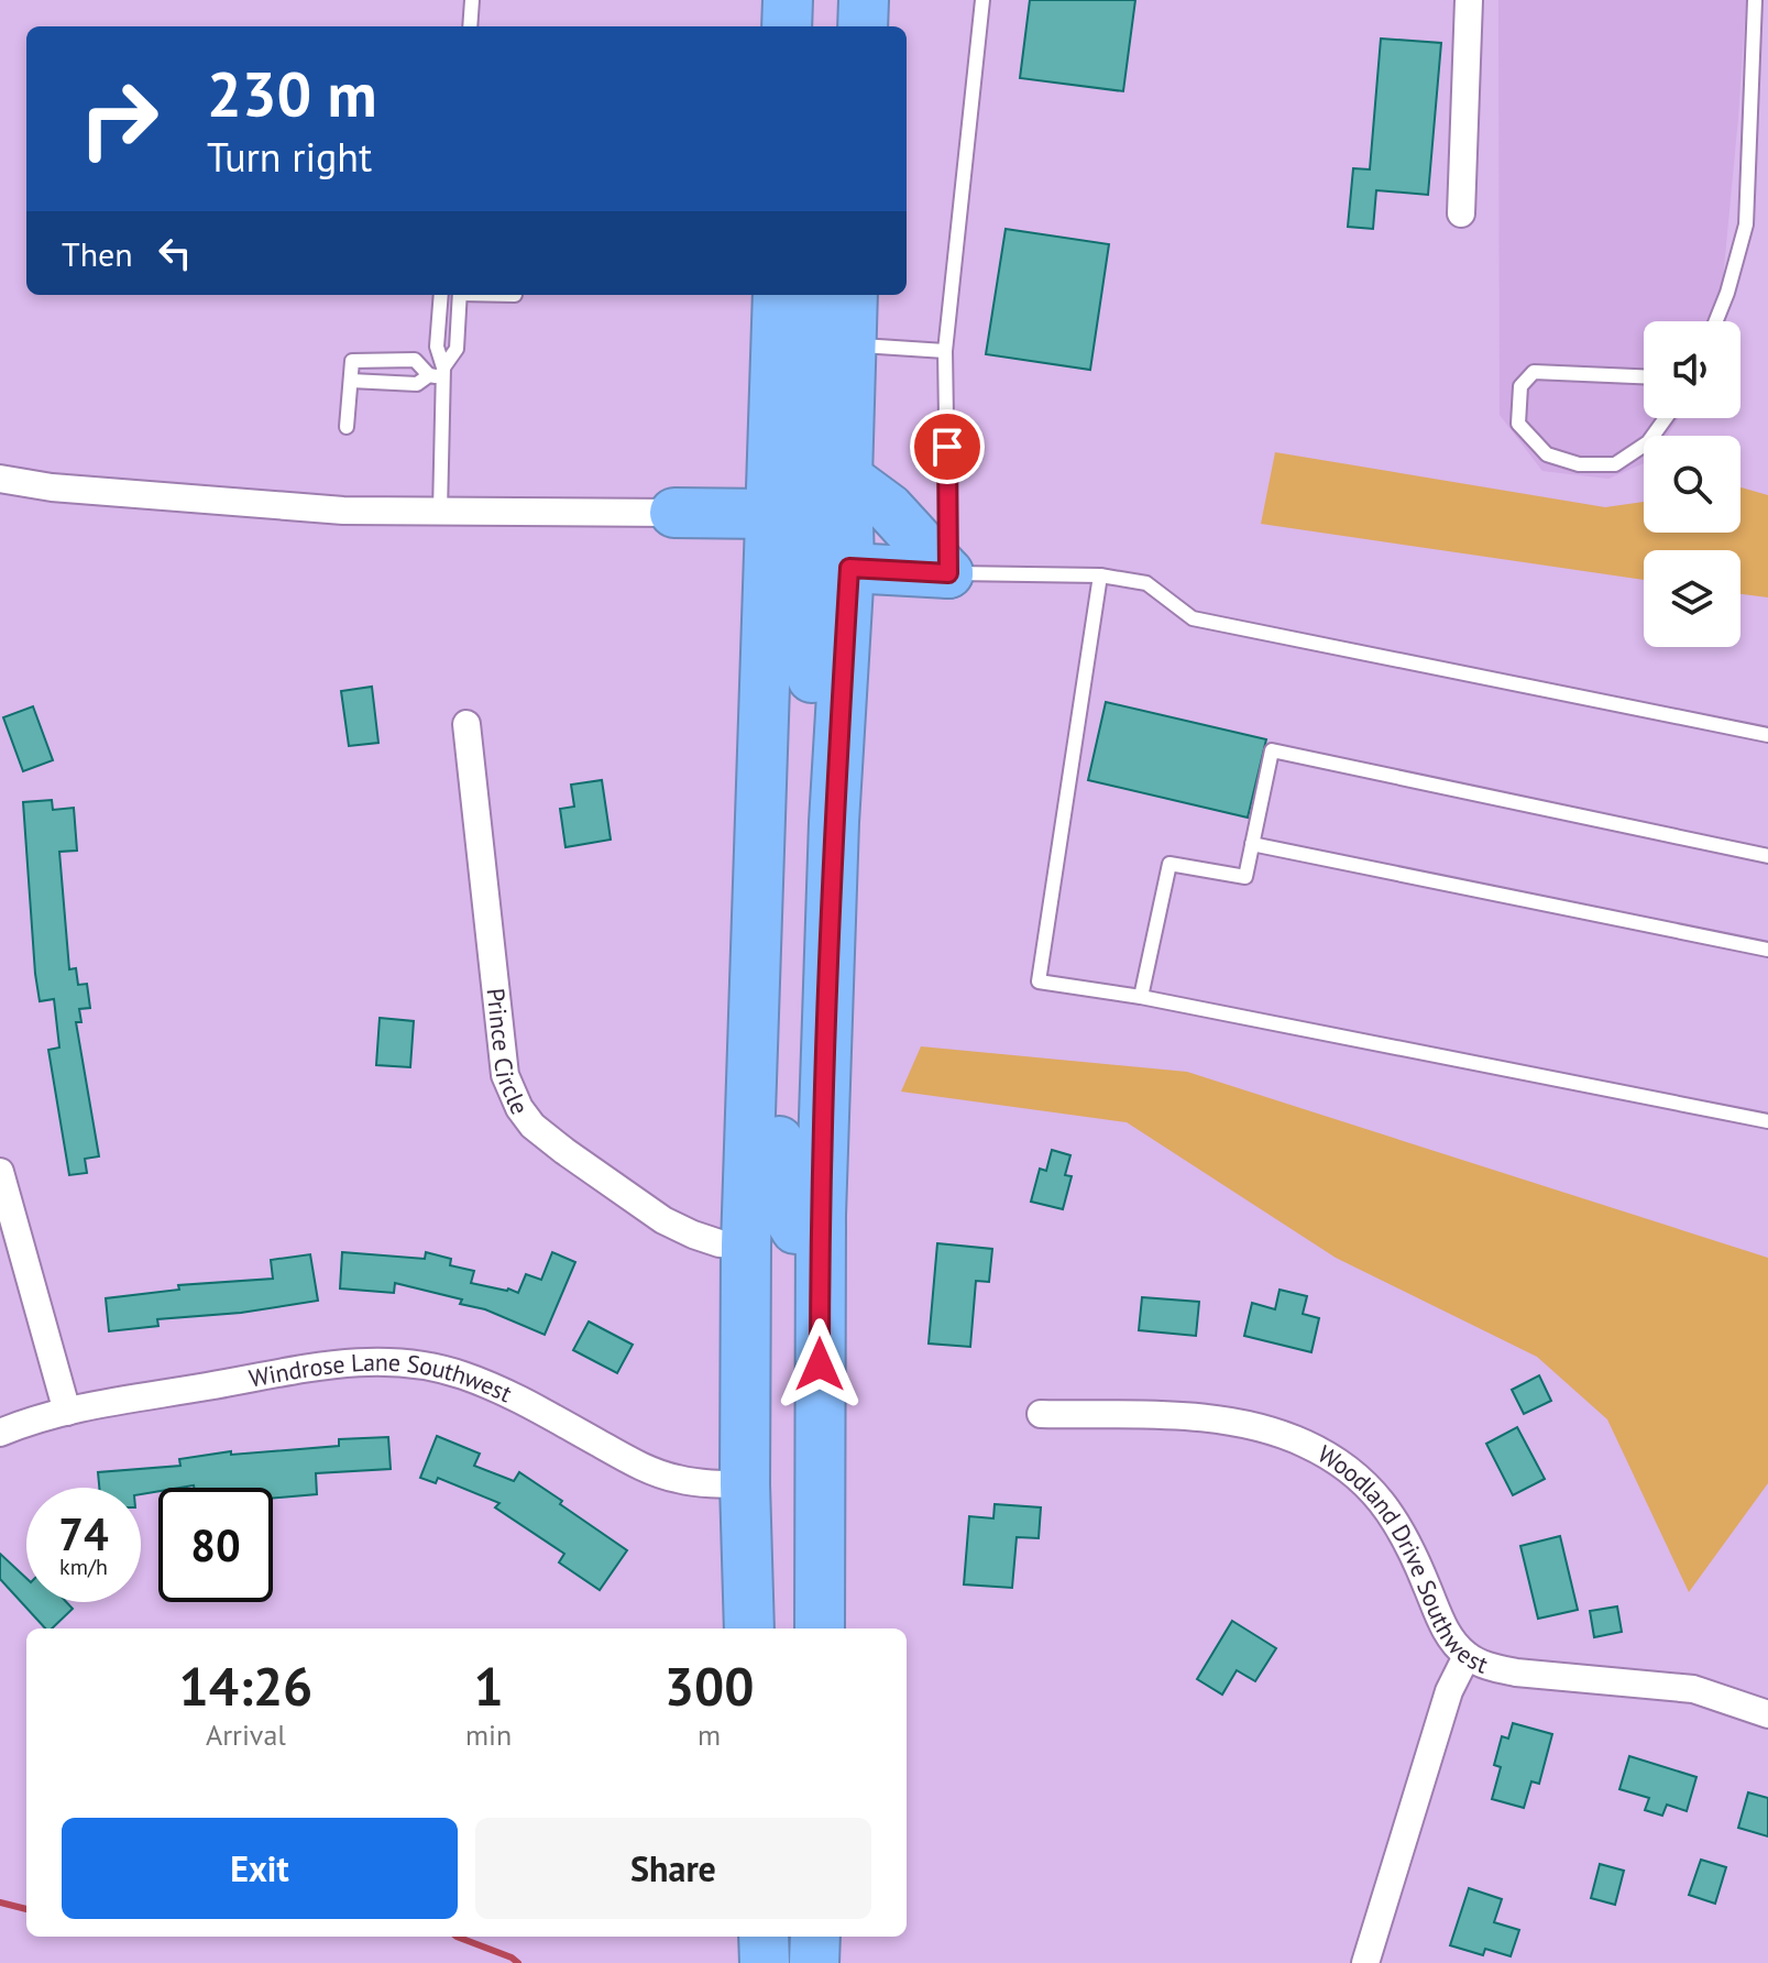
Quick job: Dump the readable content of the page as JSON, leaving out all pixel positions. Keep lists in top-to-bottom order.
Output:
{
  "streets": {
    "street": ["Prince Circle", "Windrose Lane Southwest", "Woodland Drive Southwest"]
  },
  "page": {
    "turn": ["230 m", "Turn right"],
    "then": "Then",
    "speed": "74 km/h",
    "limit": "80",
    "eta": [
      "14:26",
      "Arrival",
      "1",
      "min",
      "300",
      "m"
    ],
    "buttons": ["Exit", "Share"]
  }
}
